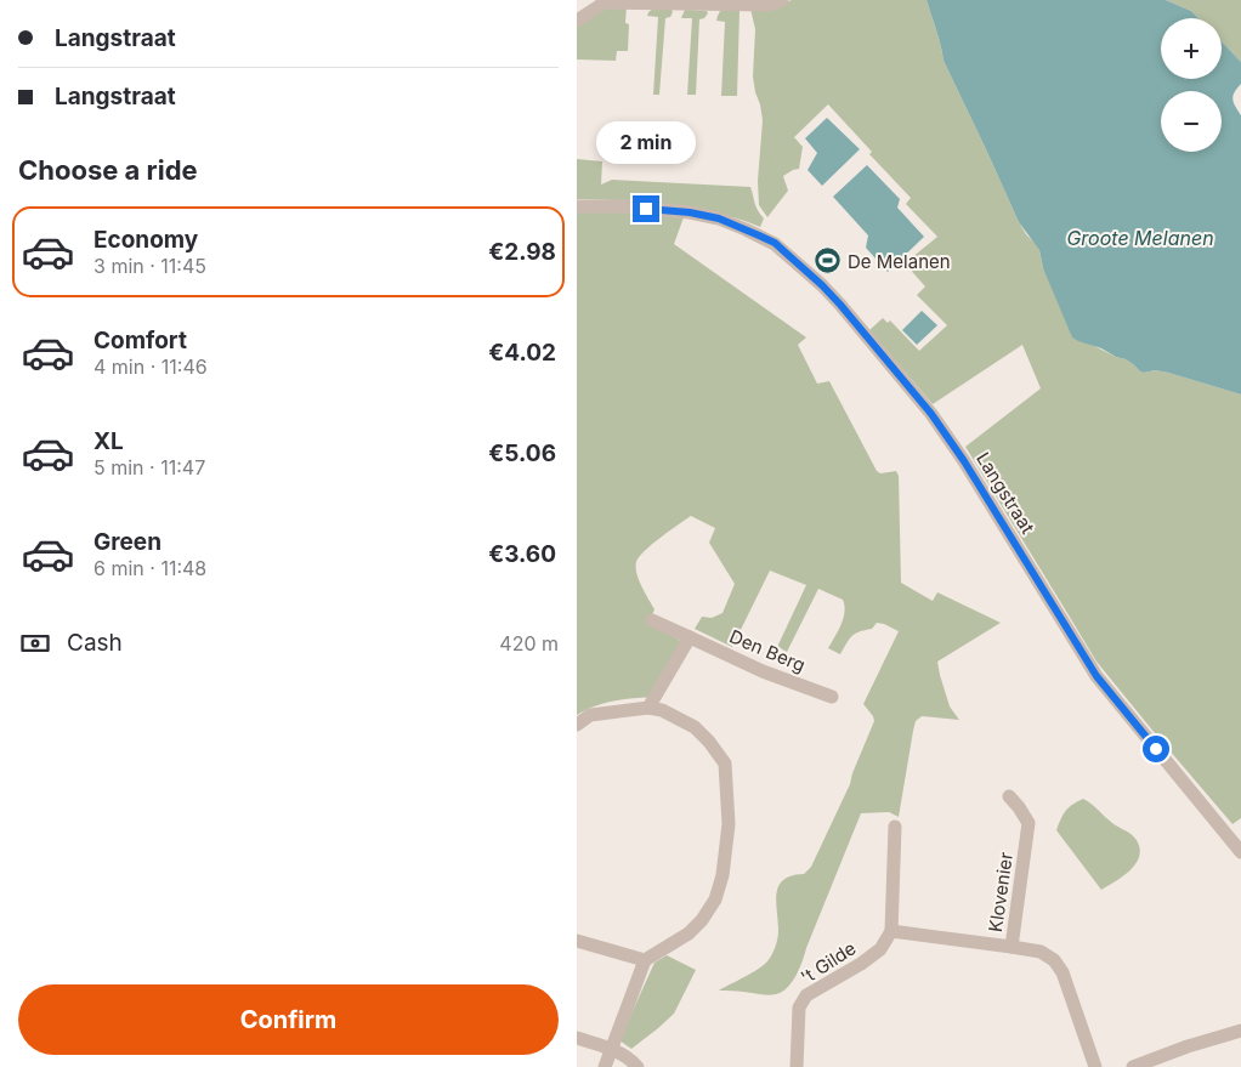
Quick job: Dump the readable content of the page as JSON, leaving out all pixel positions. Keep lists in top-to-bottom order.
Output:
{
  "streets": {
    "street": [
      "Langstraat",
      "Den Berg",
      "Klovenier",
      "'t Gilde"
    ]
  },
  "water": ["Groote Melanen"],
  "places": {
    "sports": ["De Melanen"]
  },
  "page": {
    "banner": ["Langstraat", "Langstraat"],
    "map_buttons": ["+", "−"],
    "bubble": "2 min",
    "heading": "Choose a ride",
    "list": [
      {
        "name": "Economy",
        "note": "3 min · 11:45",
        "value": "€2.98"
      },
      {
        "name": "Comfort",
        "note": "4 min · 11:46",
        "value": "€4.02"
      },
      {
        "name": "XL",
        "note": "5 min · 11:47",
        "value": "€5.06"
      },
      {
        "name": "Green",
        "note": "6 min · 11:48",
        "value": "€3.60"
      }
    ],
    "pay": ["Cash", "420 m"],
    "buttons": "Confirm"
  }
}
